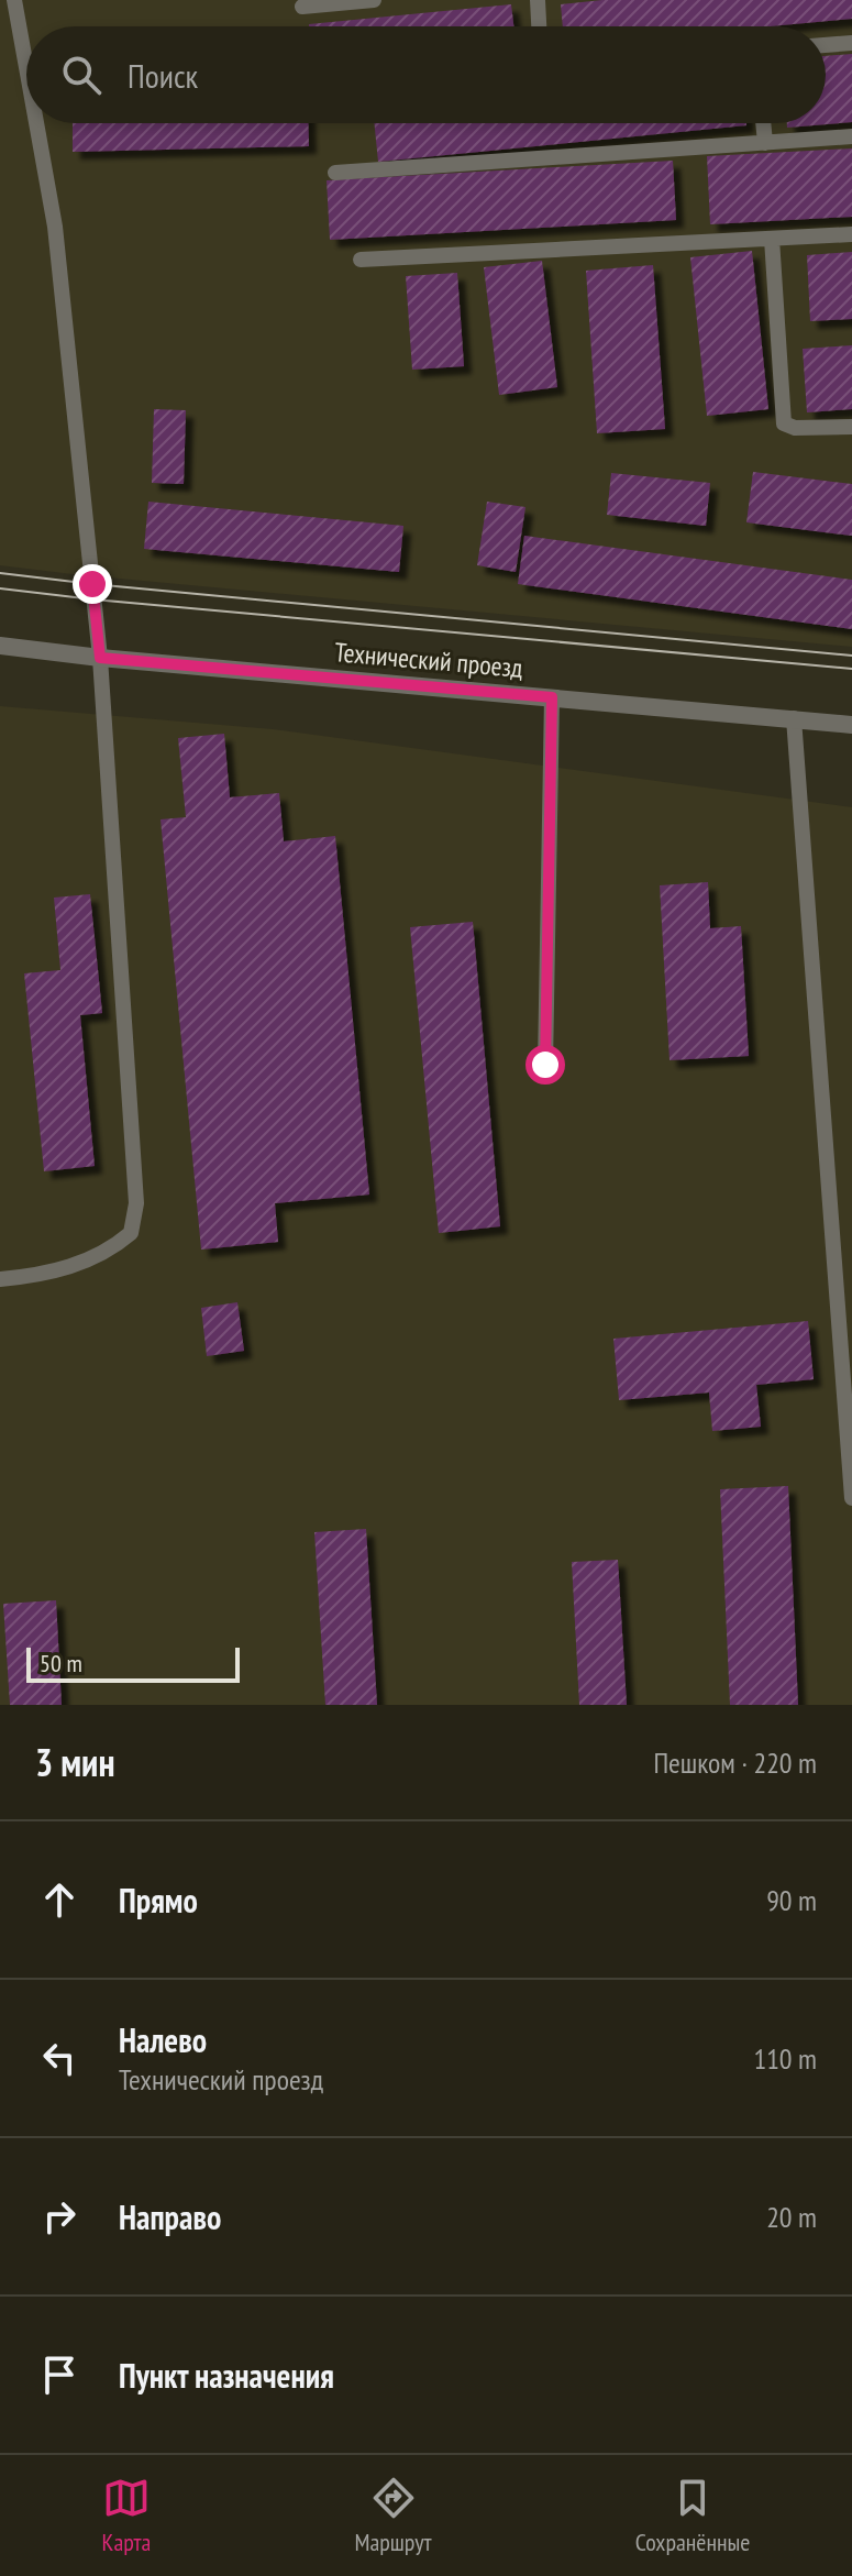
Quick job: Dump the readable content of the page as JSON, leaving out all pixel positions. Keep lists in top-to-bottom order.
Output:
{
  "streets": {
    "street": ["Технический проезд"]
  },
  "scale_bar": "50 m",
  "page": {
    "search": "Поиск",
    "scale": "50 m",
    "heading": ["3 мин", "Пешком · 220 m"],
    "list": [
      ["Прямо", "90 m"],
      ["Налево", "Технический проезд", "110 m"],
      ["Направо", "20 m"],
      "Пункт назначения"
    ],
    "nav": ["Карта", "Маршрут", "Сохранённые"]
  }
}
